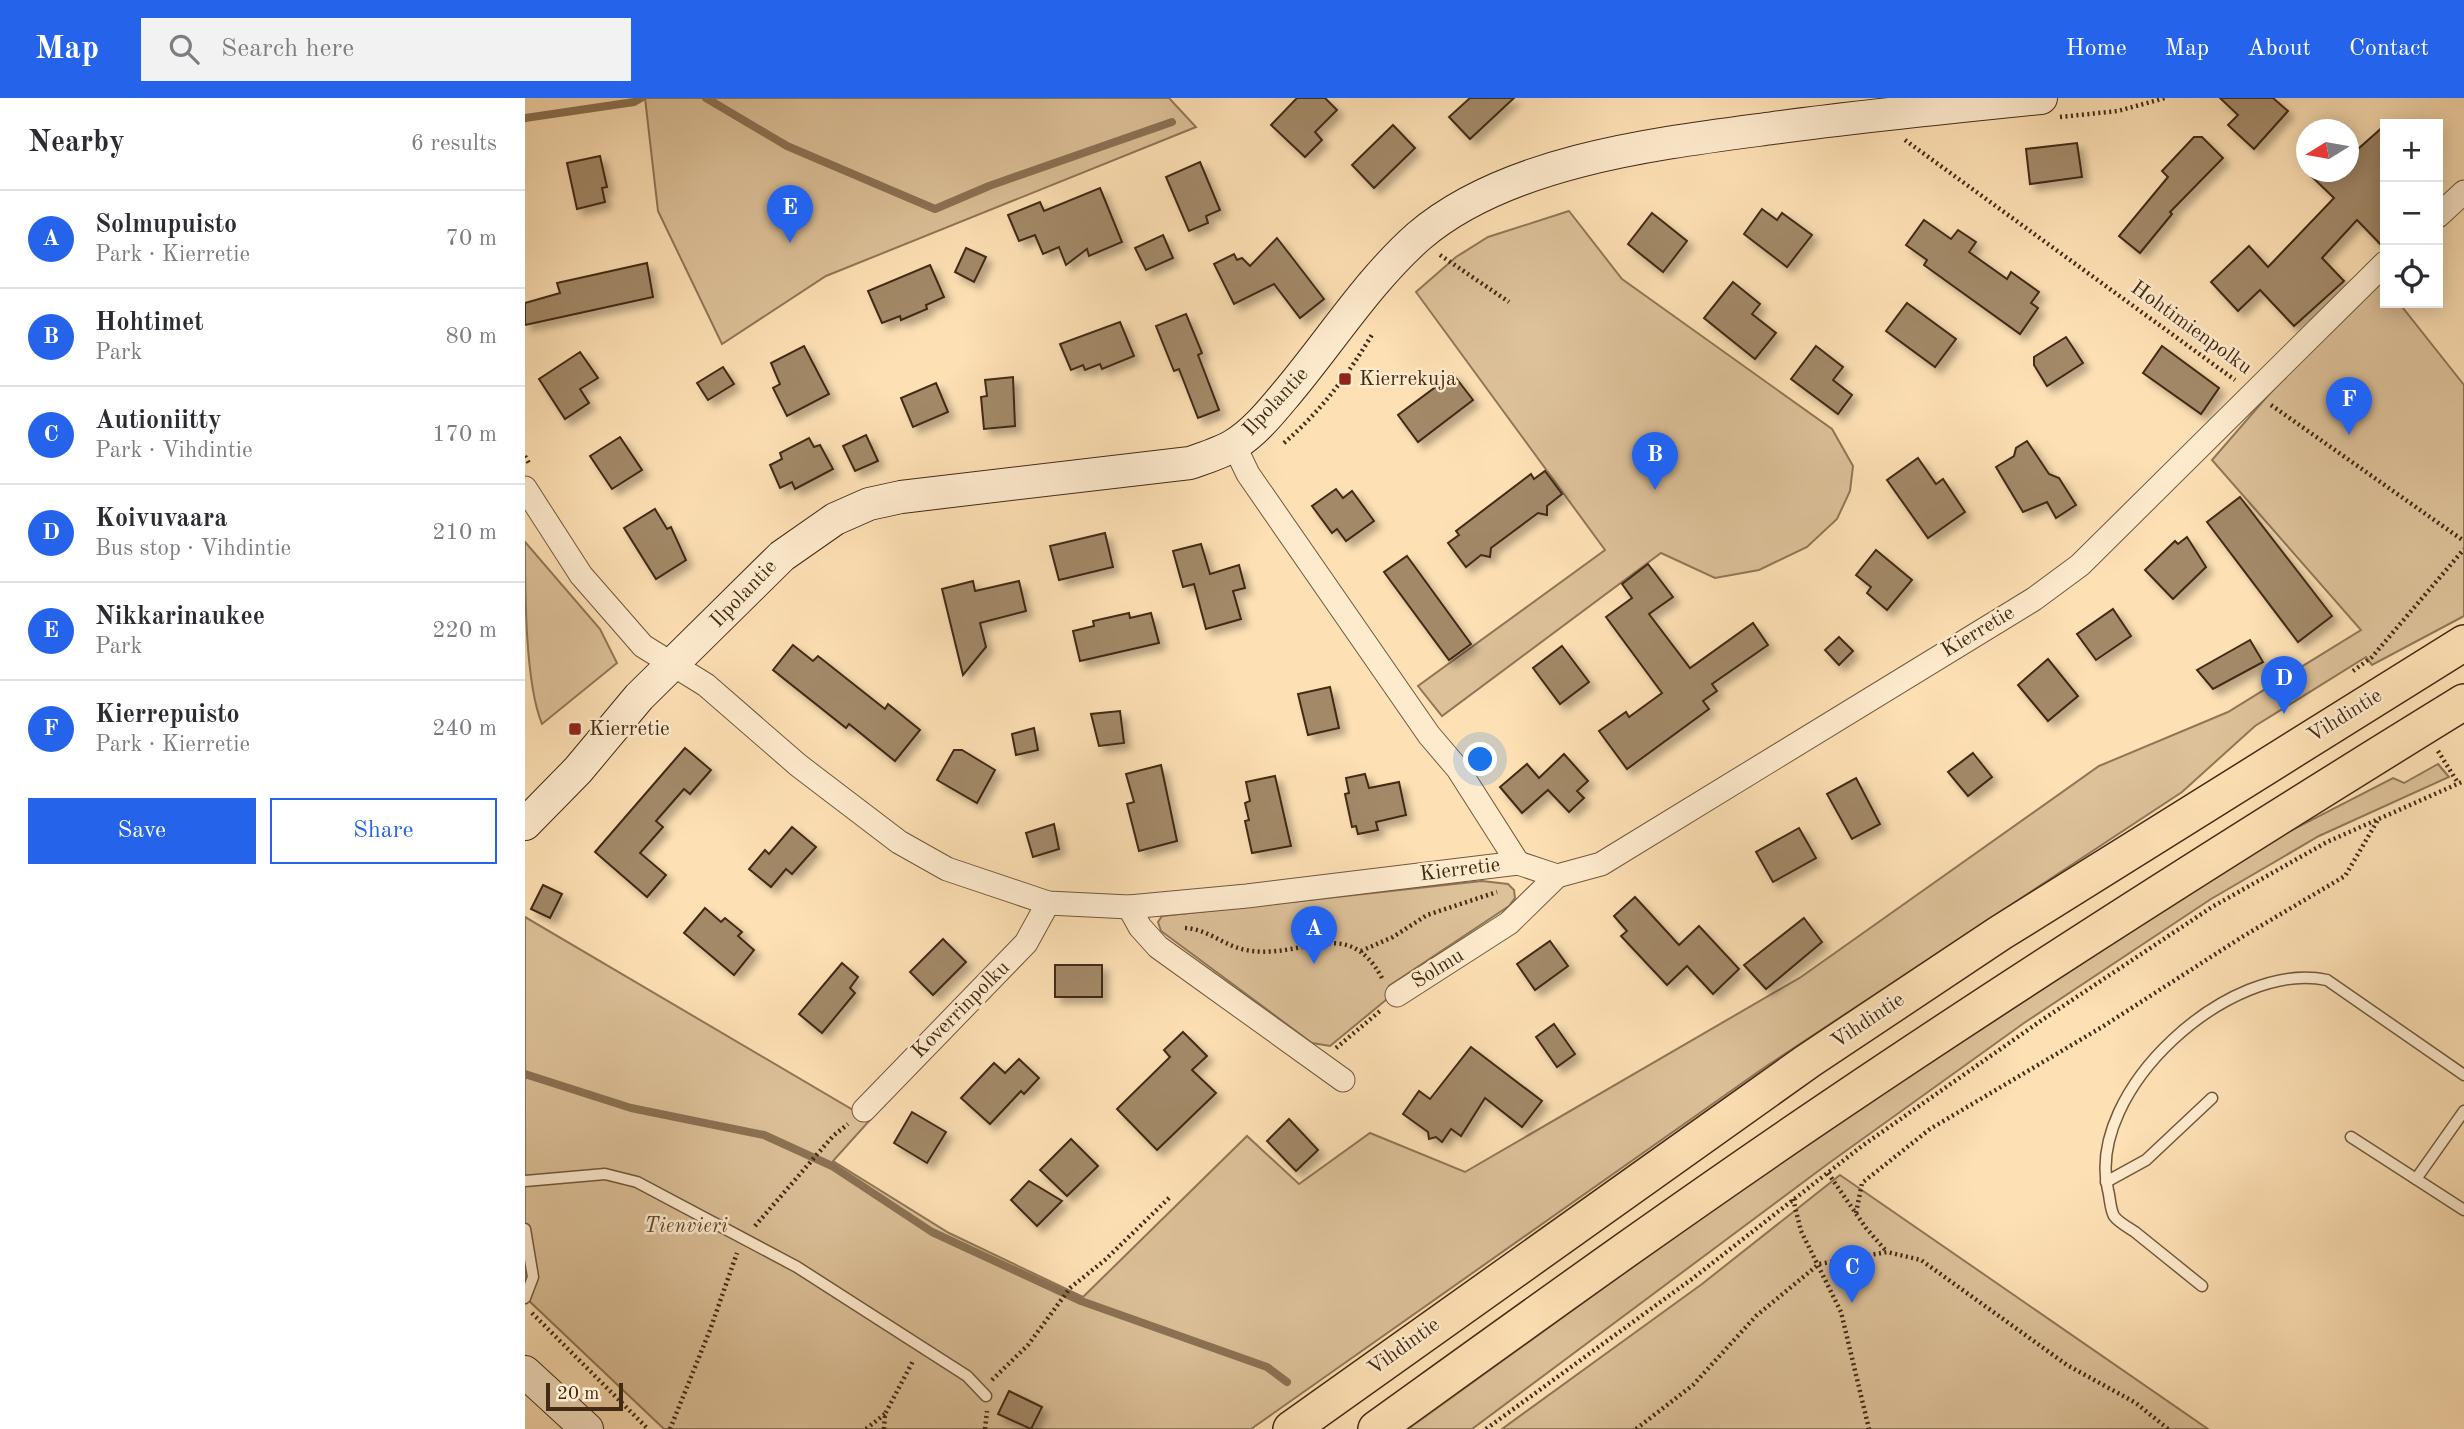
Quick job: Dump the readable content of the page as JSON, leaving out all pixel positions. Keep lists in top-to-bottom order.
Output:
{
  "streets": {
    "main road": ["Vihdintie"],
    "street": [
      "Ilpolantie",
      "Kierretie",
      "Solmu",
      "Koverrinpolku"
    ],
    "path": ["Hohtimienpolku"]
  },
  "crossings": [
    ["Hohtimienpolku", "Kierretie"],
    ["Ilpolantie", "Kierretie"],
    ["Kierretie", "Solmu"],
    ["Kierretie", "Koverrinpolku"]
  ],
  "parks": ["Tienvieri"],
  "places": {
    "transit": ["Kierrekuja", "Kierretie"]
  },
  "scale_bar": "20 m",
  "north": "left",
  "page": {
    "header": "Map",
    "search": "Search here",
    "nav": [
      "Home",
      "Map",
      "About",
      "Contact"
    ],
    "heading": ["Nearby", "6 results"],
    "map_buttons": ["+", "−"],
    "pins": [
      "E",
      "F",
      "B",
      "D",
      "A",
      "C"
    ],
    "list": [
      {
        "mark": "A",
        "name": "Solmupuisto",
        "note": "Park · Kierretie",
        "value": "70 m"
      },
      {
        "mark": "B",
        "name": "Hohtimet",
        "note": "Park",
        "value": "80 m"
      },
      {
        "mark": "C",
        "name": "Autioniitty",
        "note": "Park · Vihdintie",
        "value": "170 m"
      },
      {
        "mark": "D",
        "name": "Koivuvaara",
        "note": "Bus stop · Vihdintie",
        "value": "210 m"
      },
      {
        "mark": "E",
        "name": "Nikkarinaukee",
        "note": "Park",
        "value": "220 m"
      },
      {
        "mark": "F",
        "name": "Kierrepuisto",
        "note": "Park · Kierretie",
        "value": "240 m"
      }
    ],
    "buttons": ["Save", "Share"],
    "scale": "20 m"
  }
}
